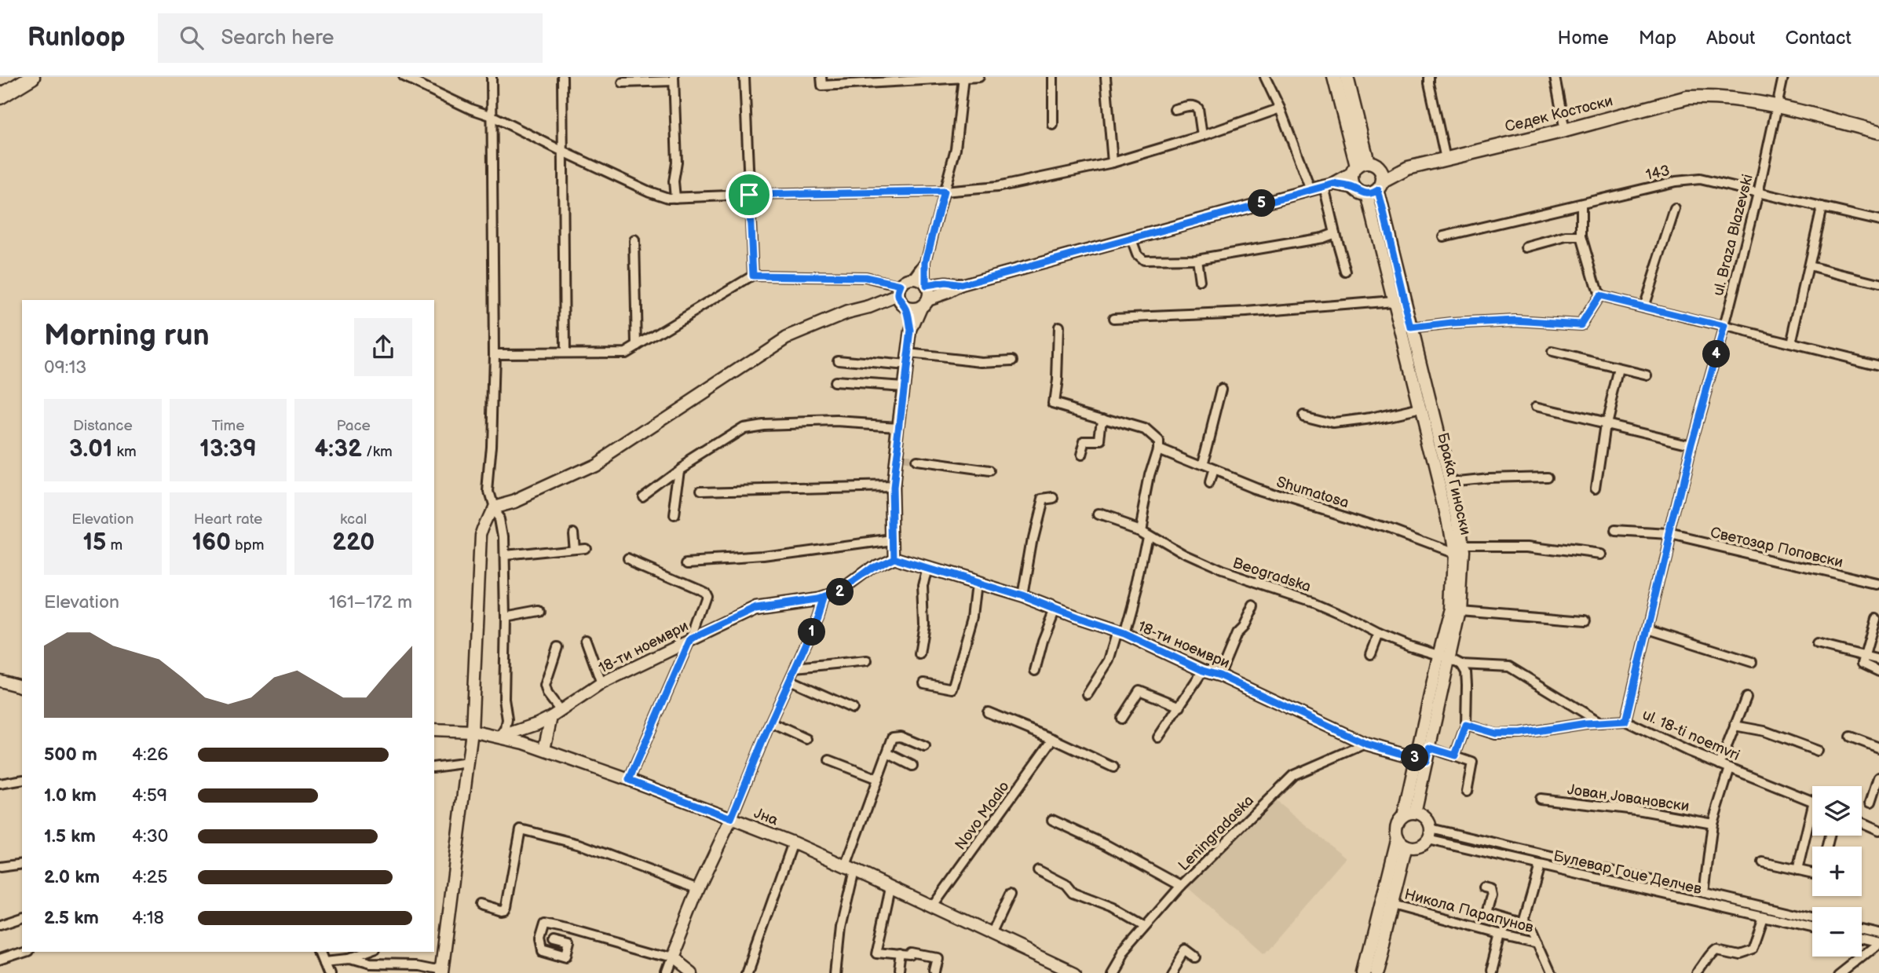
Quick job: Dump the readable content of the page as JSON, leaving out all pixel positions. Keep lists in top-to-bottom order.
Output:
{
  "streets": {
    "main road": ["Седек Костоски", "Браќа Гиноски"],
    "street": [
      "143",
      "ul. Braza Blazevski",
      "Shumatosa",
      "Светозар Поповски",
      "Beogradska",
      "18-ти ноември",
      "ul. 18-ti noemvri",
      "Јован Јовановски",
      "Novo Maalo",
      "Јна",
      "Leningradaska",
      "Булевар Гоце Делчев",
      "Никола Парапунов"
    ]
  },
  "crossings": [
    ["Седек Костоски", "ul. Braza Blazevski"],
    ["143", "ul. Braza Blazevski"],
    ["ul. Braza Blazevski", "Светозар Поповски"],
    ["ul. Braza Blazevski", "ul. 18-ti noemvri"],
    ["Браќа Гиноски", "Shumatosa"],
    ["Браќа Гиноски", "Beogradska"],
    ["Браќа Гиноски", "18-ти ноември"],
    ["Браќа Гиноски", "Булевар Гоце Делчев"],
    ["18-ти ноември", "Јна"],
    ["18-ти ноември", "Leningradaska"],
    ["Novo Maalo", "Јна"]
  ],
  "page": {
    "header": "Runloop",
    "search": "Search here",
    "nav": [
      "Home",
      "Map",
      "About",
      "Contact"
    ],
    "pins": [
      "5",
      "4",
      "2",
      "1",
      "3"
    ],
    "heading": ["Morning run", "09:13"],
    "stats": [
      ["Distance", "3.01 km"],
      ["Time", "13:39"],
      ["Pace", "4:32 /km"],
      ["Elevation", "15 m"],
      ["Heart rate", "160 bpm"],
      ["kcal", "220"]
    ],
    "chart": ["Elevation", "161–172 m"],
    "list": [
      {
        "name": "500 m",
        "note": "4:26"
      },
      {
        "name": "1.0 km",
        "note": "4:59"
      },
      {
        "name": "1.5 km",
        "note": "4:30"
      },
      {
        "name": "2.0 km",
        "note": "4:25"
      },
      {
        "name": "2.5 km",
        "note": "4:18"
      }
    ],
    "map_buttons": ["+", "−"]
  }
}
